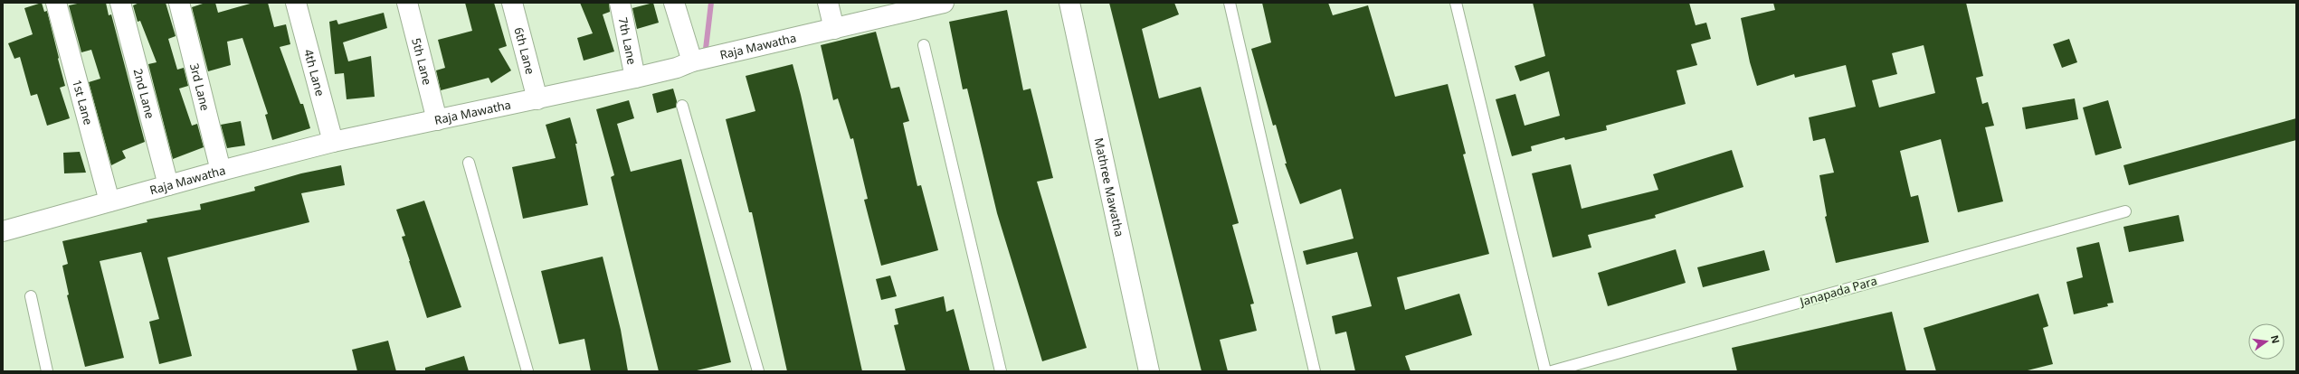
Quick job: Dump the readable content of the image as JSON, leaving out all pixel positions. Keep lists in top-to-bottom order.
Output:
{
  "streets": {
    "street": [
      "7th Lane",
      "Raja Mawatha",
      "6th Lane",
      "5th Lane",
      "4th Lane",
      "3rd Lane",
      "2nd Lane",
      "1st Lane",
      "Mathree Mawatha"
    ],
    "lane": ["Janapada Para"]
  },
  "crossings": [
    ["7th Lane", "Raja Mawatha"],
    ["Raja Mawatha", "6th Lane"],
    ["Raja Mawatha", "5th Lane"],
    ["Raja Mawatha", "4th Lane"],
    ["Raja Mawatha", "3rd Lane"],
    ["Raja Mawatha", "2nd Lane"],
    ["Raja Mawatha", "1st Lane"]
  ],
  "north": "right"
}
